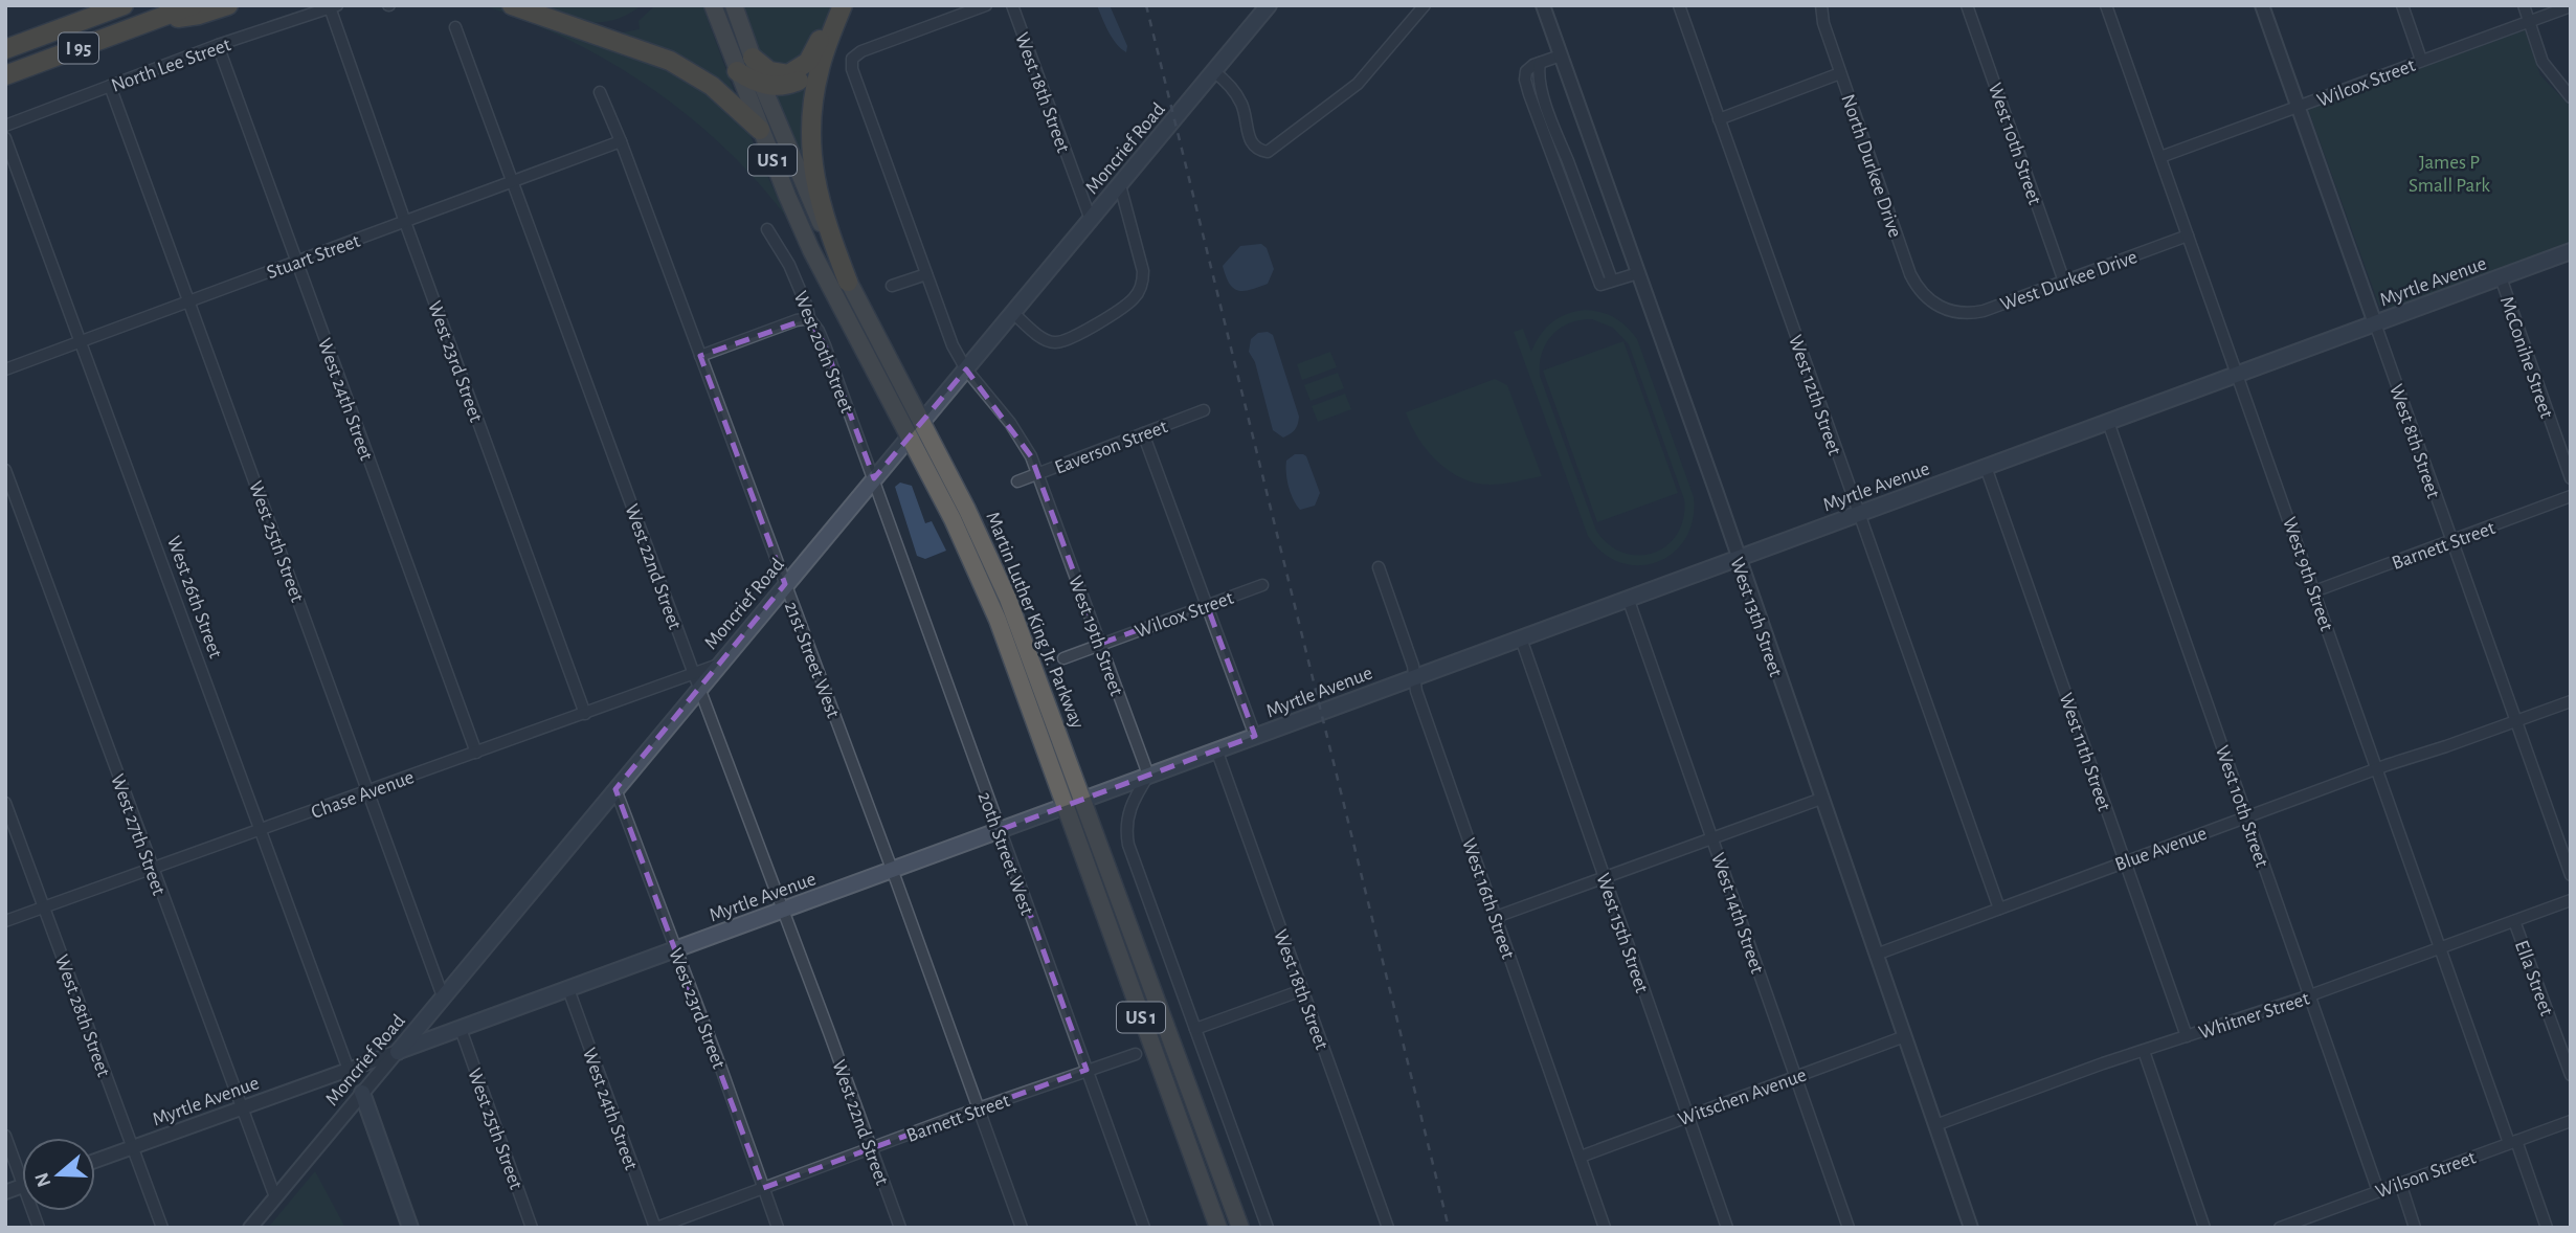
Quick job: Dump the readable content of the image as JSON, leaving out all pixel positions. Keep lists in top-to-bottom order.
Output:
{
  "streets": {
    "highway": ["I 95", "US 1", "Martin Luther King Jr. Parkway"],
    "main road": ["Moncrief Road", "Myrtle Avenue"],
    "street": [
      "North Lee Street",
      "Wilcox Street",
      "West 18th Street",
      "West 10th Street",
      "North Durkee Drive",
      "Stuart Street",
      "West Durkee Drive",
      "West 20th Street",
      "McConihe Street",
      "West 23rd Street",
      "West 12th Street",
      "West 24th Street",
      "West 8th Street",
      "Eaverson Street",
      "West 25th Street",
      "Barnett Street",
      "West 22nd Street",
      "West 9th Street",
      "West 26th Street",
      "West 13th Street",
      "West 19th Street",
      "21st Street West",
      "West 11th Street",
      "Chase Avenue",
      "West 27th Street",
      "Blue Avenue",
      "20th Street West",
      "West 16th Street",
      "West 14th Street",
      "West 15th Street",
      "Ella Street",
      "Whitner Street",
      "West 28th Street",
      "Witschen Avenue",
      "Wilson Street"
    ]
  },
  "crossings": [
    ["North Lee Street", "West 23rd Street"],
    ["North Lee Street", "West 24th Street"],
    ["North Lee Street", "West 25th Street"],
    ["Wilcox Street", "West 8th Street"],
    ["Wilcox Street", "West 9th Street"],
    ["Wilcox Street", "West 19th Street"],
    ["West 18th Street", "Moncrief Road"],
    ["West 18th Street", "Myrtle Avenue"],
    ["West 10th Street", "West Durkee Drive"],
    ["West 10th Street", "Myrtle Avenue"],
    ["West 10th Street", "Blue Avenue"],
    ["West 10th Street", "Whitner Street"],
    ["West 10th Street", "Wilson Street"],
    ["Moncrief Road", "Myrtle Avenue"],
    ["Moncrief Road", "West 20th Street"],
    ["Moncrief Road", "West 23rd Street"],
    ["Moncrief Road", "West 25th Street"],
    ["Moncrief Road", "West 22nd Street"],
    ["Moncrief Road", "Martin Luther King Jr. Parkway"],
    ["Moncrief Road", "West 19th Street"],
    ["Moncrief Road", "21st Street West"],
    ["Moncrief Road", "Chase Avenue"],
    ["Moncrief Road", "West 27th Street"],
    ["Moncrief Road", "20th Street West"],
    ["North Durkee Drive", "West Durkee Drive"],
    ["Stuart Street", "West 23rd Street"],
    ["Stuart Street", "West 24th Street"],
    ["Stuart Street", "West 25th Street"],
    ["Stuart Street", "West 22nd Street"],
    ["Stuart Street", "West 26th Street"],
    ["Stuart Street", "21st Street West"],
    ["West Durkee Drive", "West 9th Street"],
    ["Myrtle Avenue", "McConihe Street"],
    ["Myrtle Avenue", "West 23rd Street"],
    ["Myrtle Avenue", "West 12th Street"],
    ["Myrtle Avenue", "West 24th Street"],
    ["Myrtle Avenue", "West 8th Street"],
    ["Myrtle Avenue", "West 25th Street"],
    ["Myrtle Avenue", "West 22nd Street"],
    ["Myrtle Avenue", "West 9th Street"],
    ["Myrtle Avenue", "West 26th Street"],
    ["Myrtle Avenue", "West 13th Street"],
    ["Myrtle Avenue", "Martin Luther King Jr. Parkway"],
    ["Myrtle Avenue", "West 19th Street"],
    ["Myrtle Avenue", "21st Street West"],
    ["Myrtle Avenue", "West 11th Street"],
    ["Myrtle Avenue", "West 27th Street"],
    ["Myrtle Avenue", "20th Street West"],
    ["Myrtle Avenue", "West 16th Street"],
    ["Myrtle Avenue", "West 14th Street"],
    ["Myrtle Avenue", "West 15th Street"],
    ["Myrtle Avenue", "West 28th Street"],
    ["West 20th Street", "20th Street West"],
    ["West 23rd Street", "Barnett Street"],
    ["West 23rd Street", "Chase Avenue"],
    ["West 12th Street", "Blue Avenue"],
    ["West 24th Street", "Barnett Street"],
    ["West 24th Street", "Chase Avenue"],
    ["West 8th Street", "Barnett Street"],
    ["West 8th Street", "Blue Avenue"],
    ["Eaverson Street", "West 19th Street"],
    ["West 25th Street", "Chase Avenue"],
    ["Barnett Street", "West 22nd Street"],
    ["Barnett Street", "West 9th Street"],
    ["Barnett Street", "21st Street West"],
    ["Barnett Street", "20th Street West"],
    ["West 22nd Street", "Chase Avenue"],
    ["West 9th Street", "Blue Avenue"],
    ["West 9th Street", "Whitner Street"],
    ["West 9th Street", "Wilson Street"],
    ["West 26th Street", "Chase Avenue"],
    ["West 13th Street", "Blue Avenue"],
    ["West 13th Street", "Whitner Street"],
    ["West 13th Street", "Witschen Avenue"],
    ["West 11th Street", "Blue Avenue"],
    ["West 11th Street", "Whitner Street"],
    ["Chase Avenue", "West 27th Street"],
    ["Chase Avenue", "West 28th Street"],
    ["West 16th Street", "Witschen Avenue"],
    ["West 14th Street", "Witschen Avenue"],
    ["West 15th Street", "Witschen Avenue"],
    ["Ella Street", "Whitner Street"]
  ],
  "parks": ["James P Small Park"],
  "north": "left"
}
